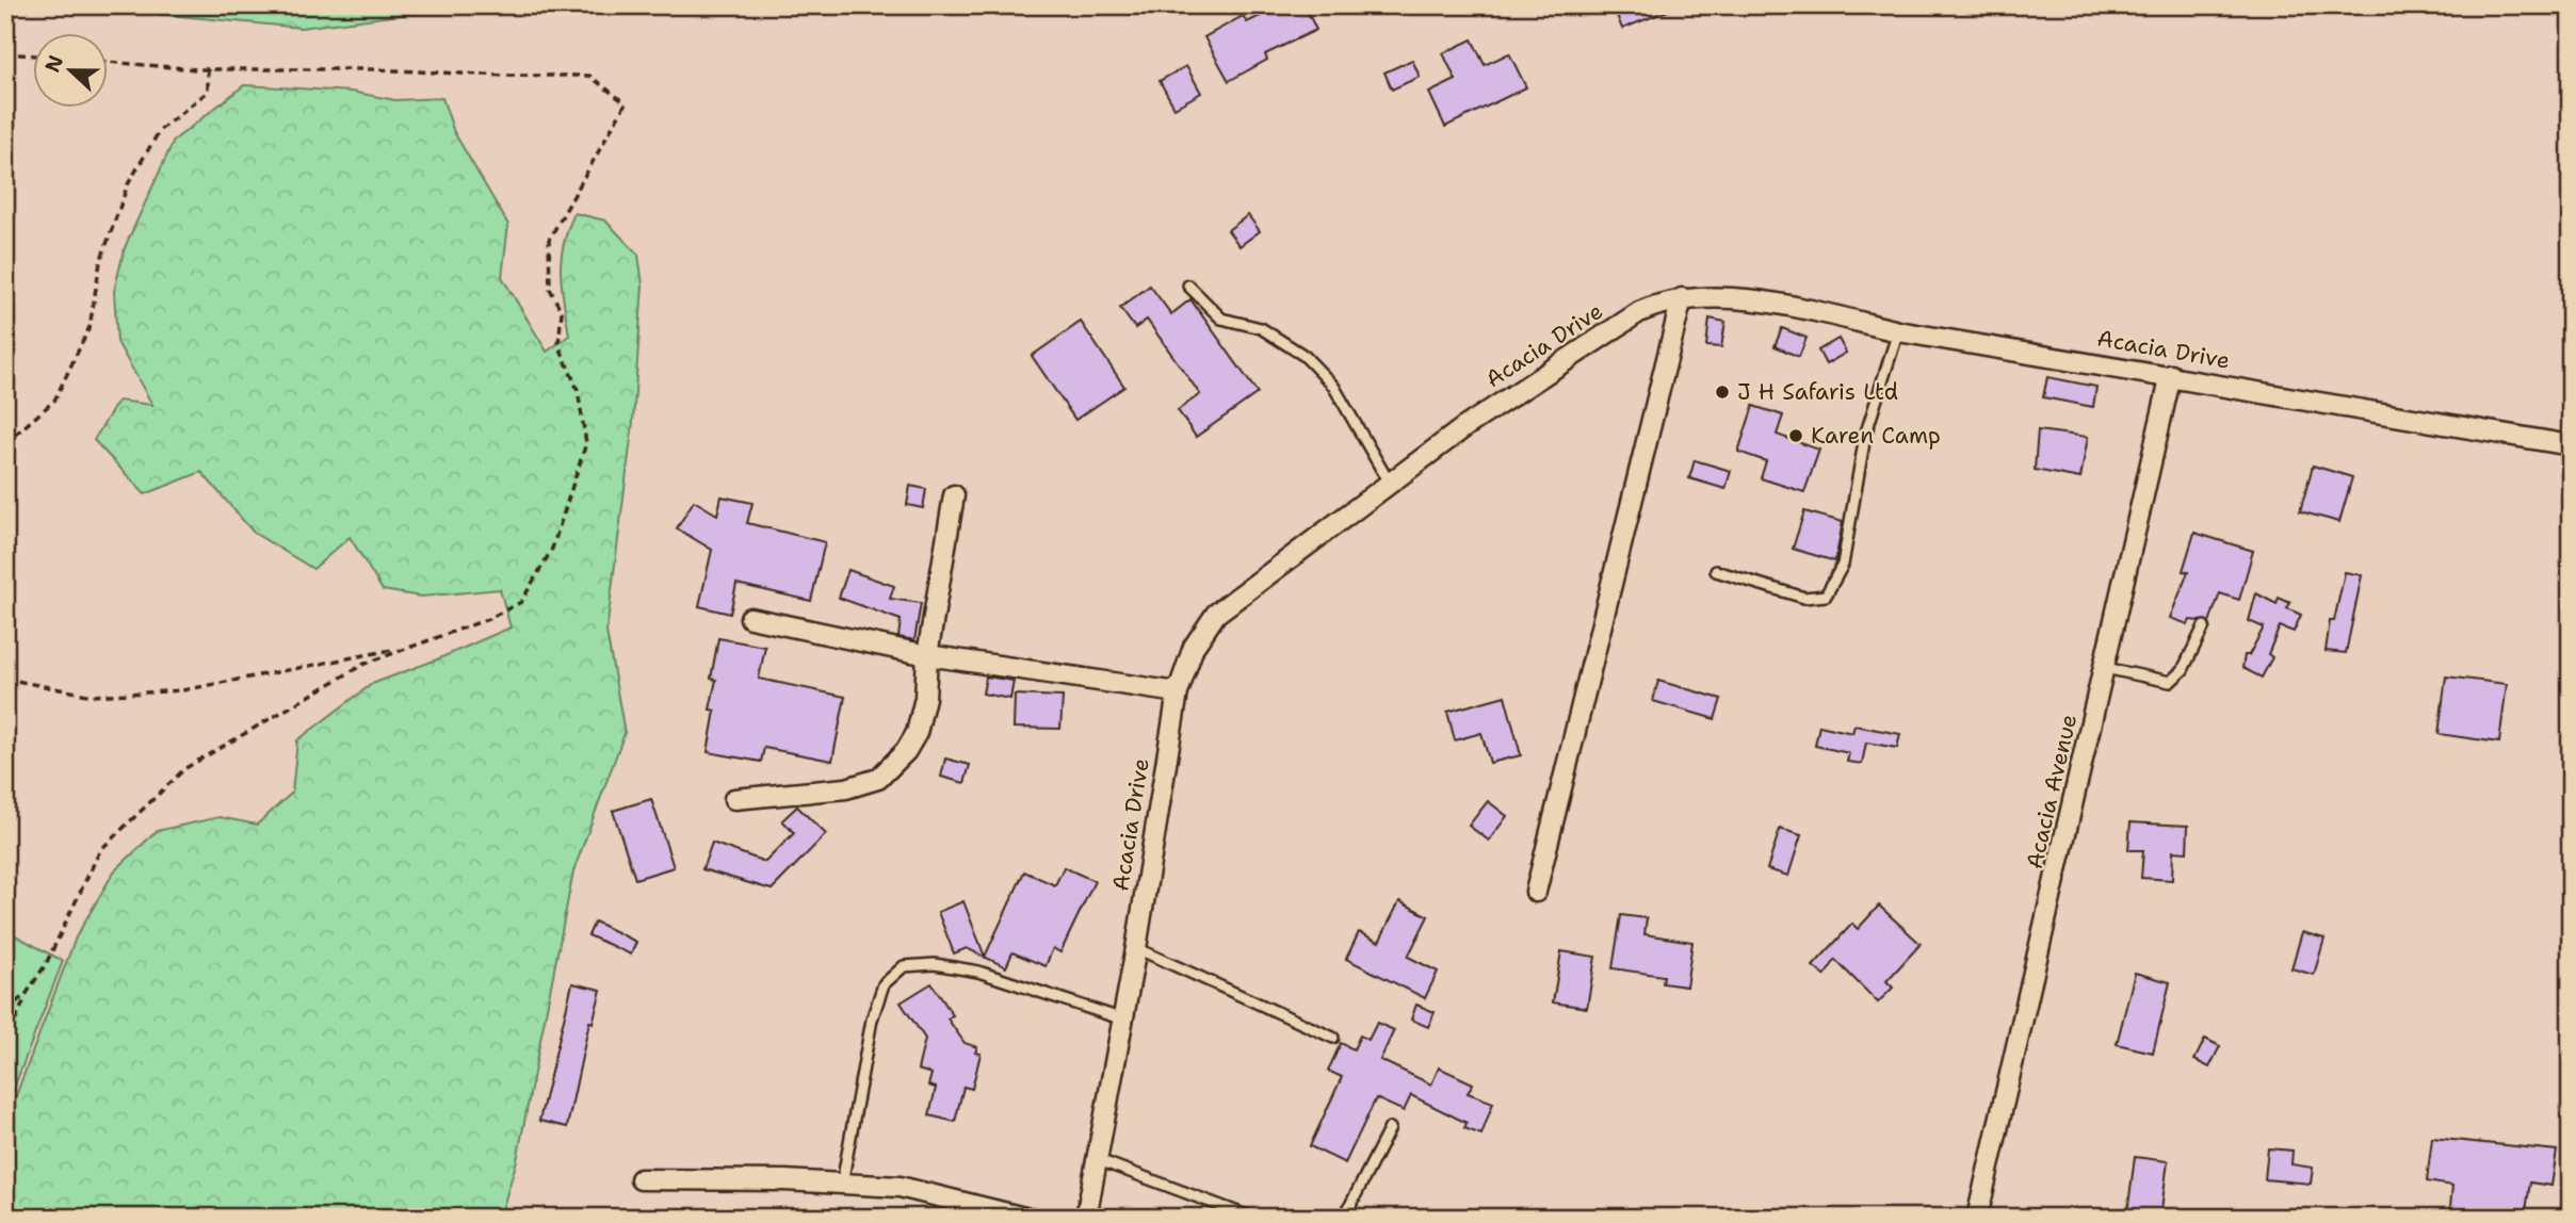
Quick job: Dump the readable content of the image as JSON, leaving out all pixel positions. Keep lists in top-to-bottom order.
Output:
{
  "streets": {
    "street": ["Acacia Drive", "Acacia Avenue"]
  },
  "crossings": [
    ["Acacia Drive", "Acacia Avenue"]
  ],
  "places": ["J H Safaris Ltd", "Karen Camp"],
  "north": "left"
}
